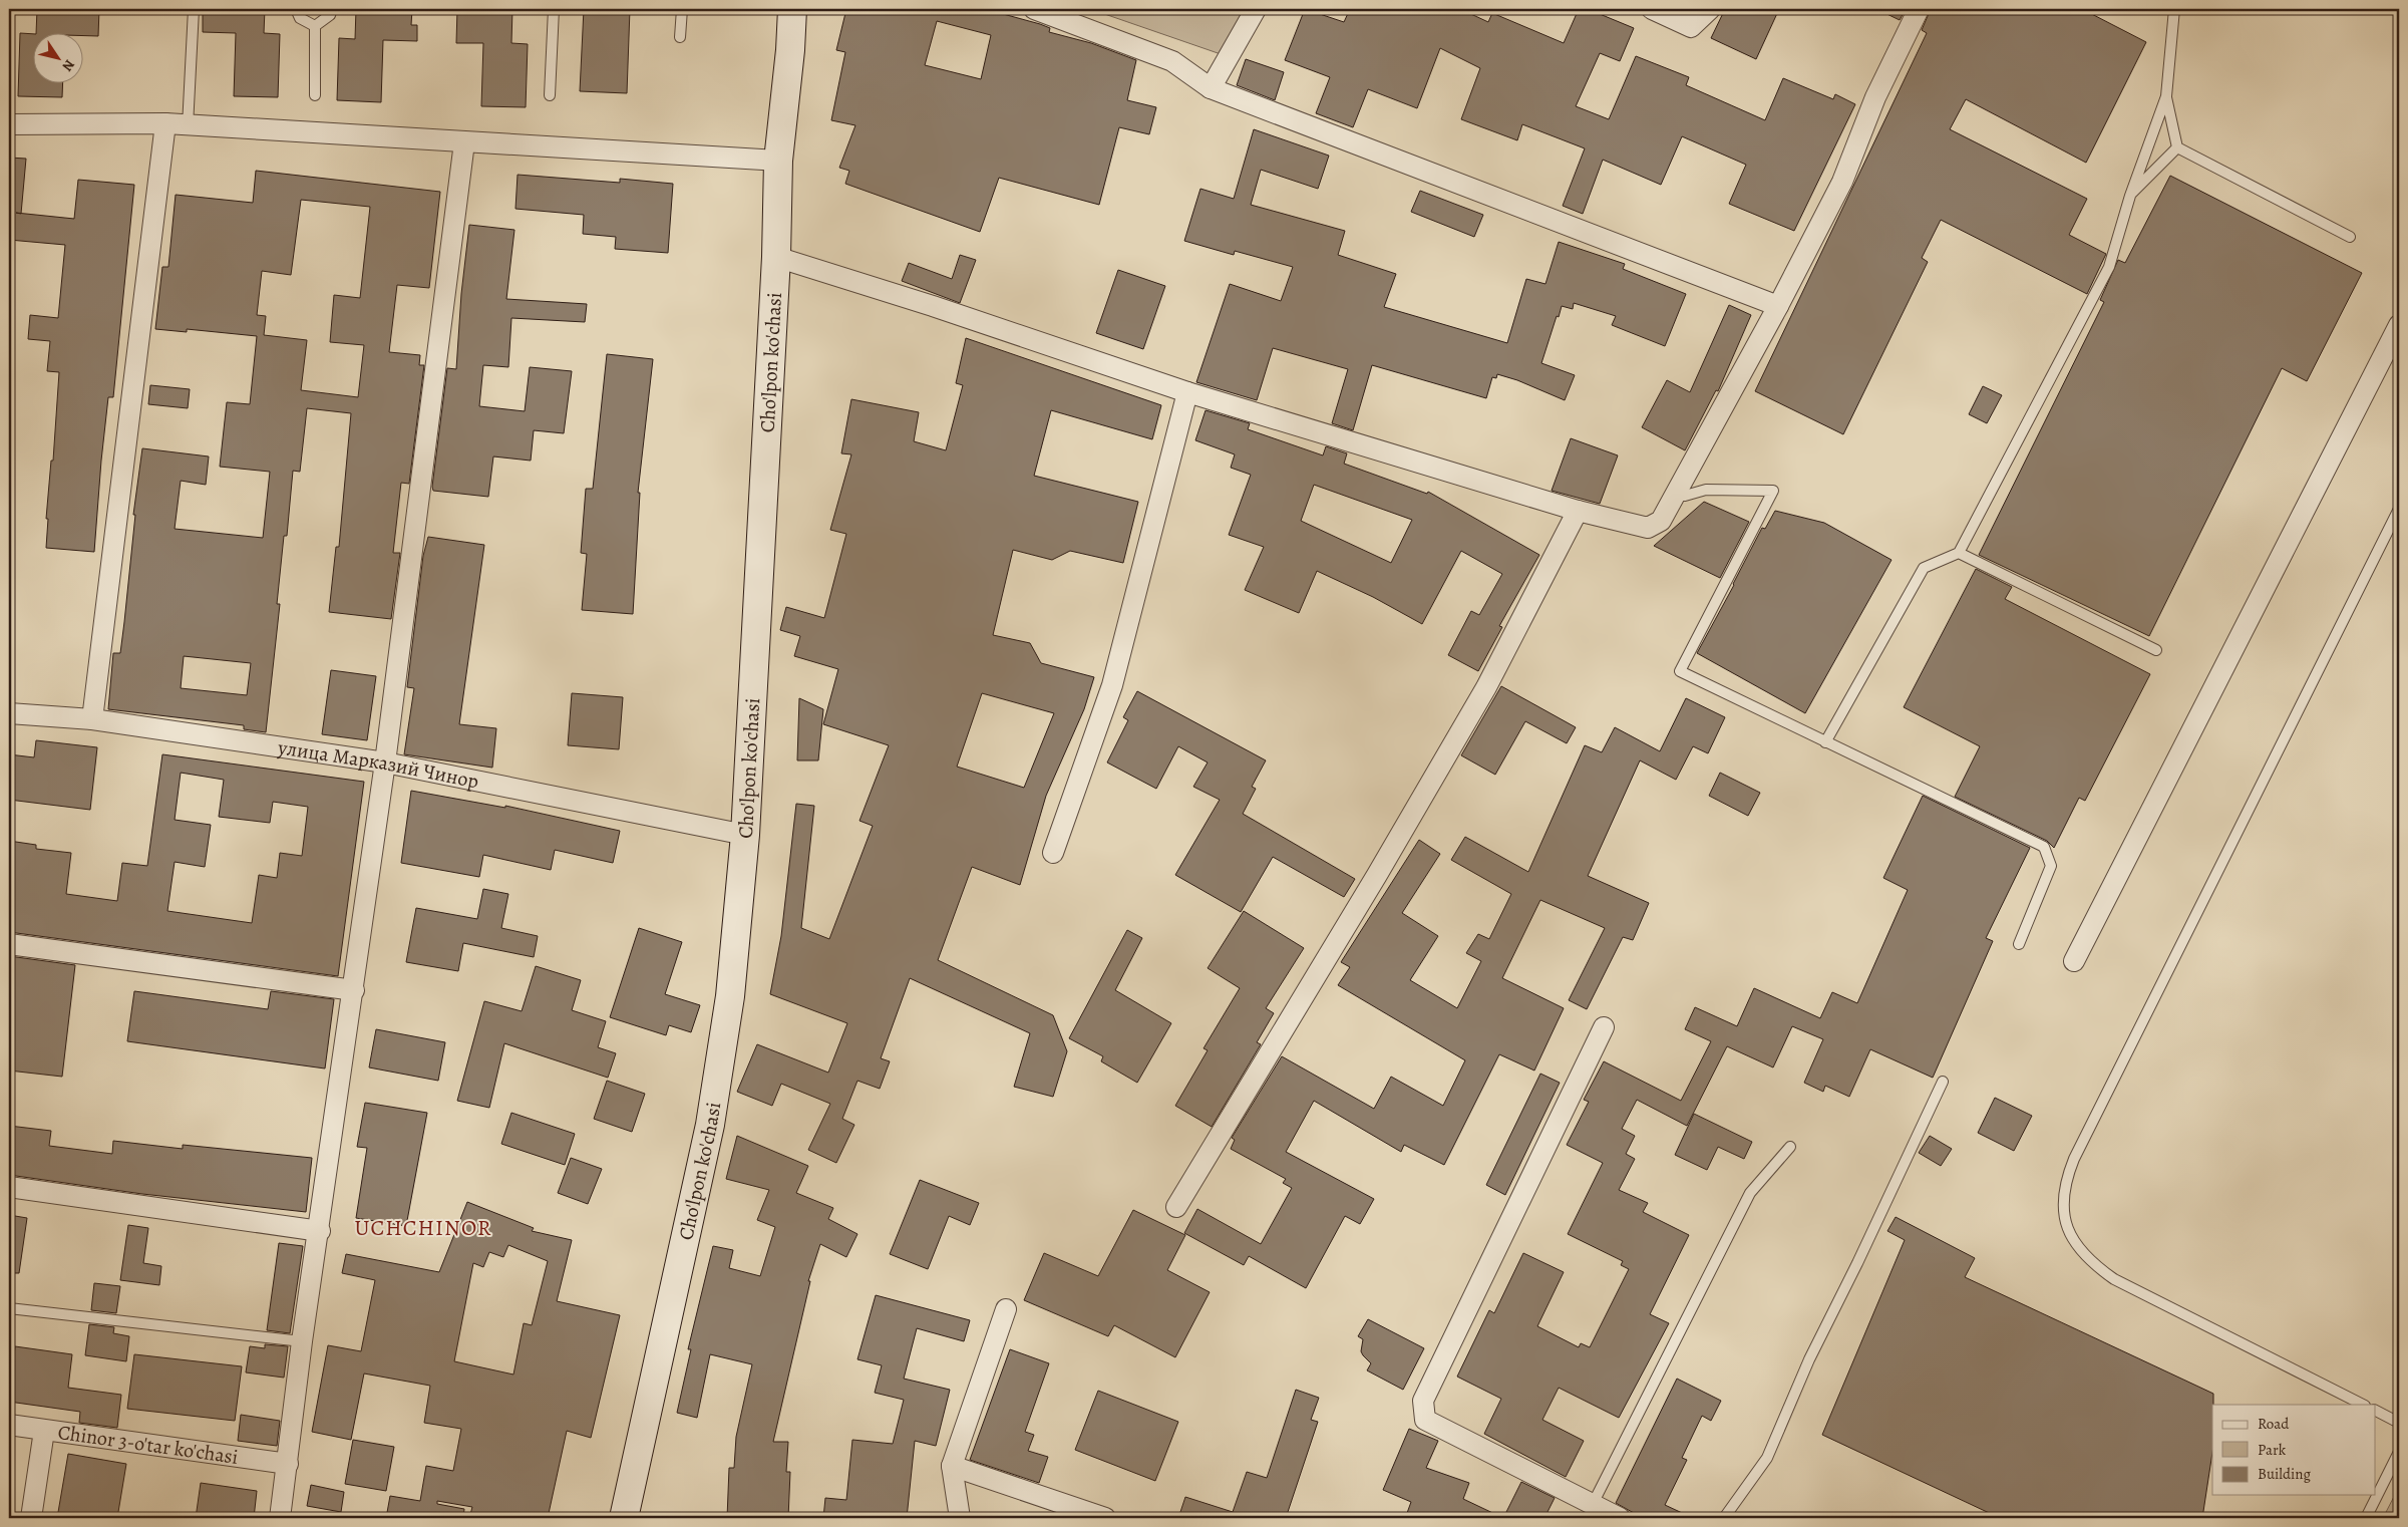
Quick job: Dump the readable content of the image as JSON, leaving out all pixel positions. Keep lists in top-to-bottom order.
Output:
{
  "streets": {
    "main road": ["Cho'lpon ko'chasi"],
    "street": ["улица Марказий Чинор", "Chinor 3-o'tar ko'chasi"]
  },
  "crossings": [
    ["Cho'lpon ko'chasi", "улица Марказий Чинор"]
  ],
  "districts": ["UCHCHINOR"],
  "legend": ["Road", "Park", "Building"],
  "north": "bottom right"
}
